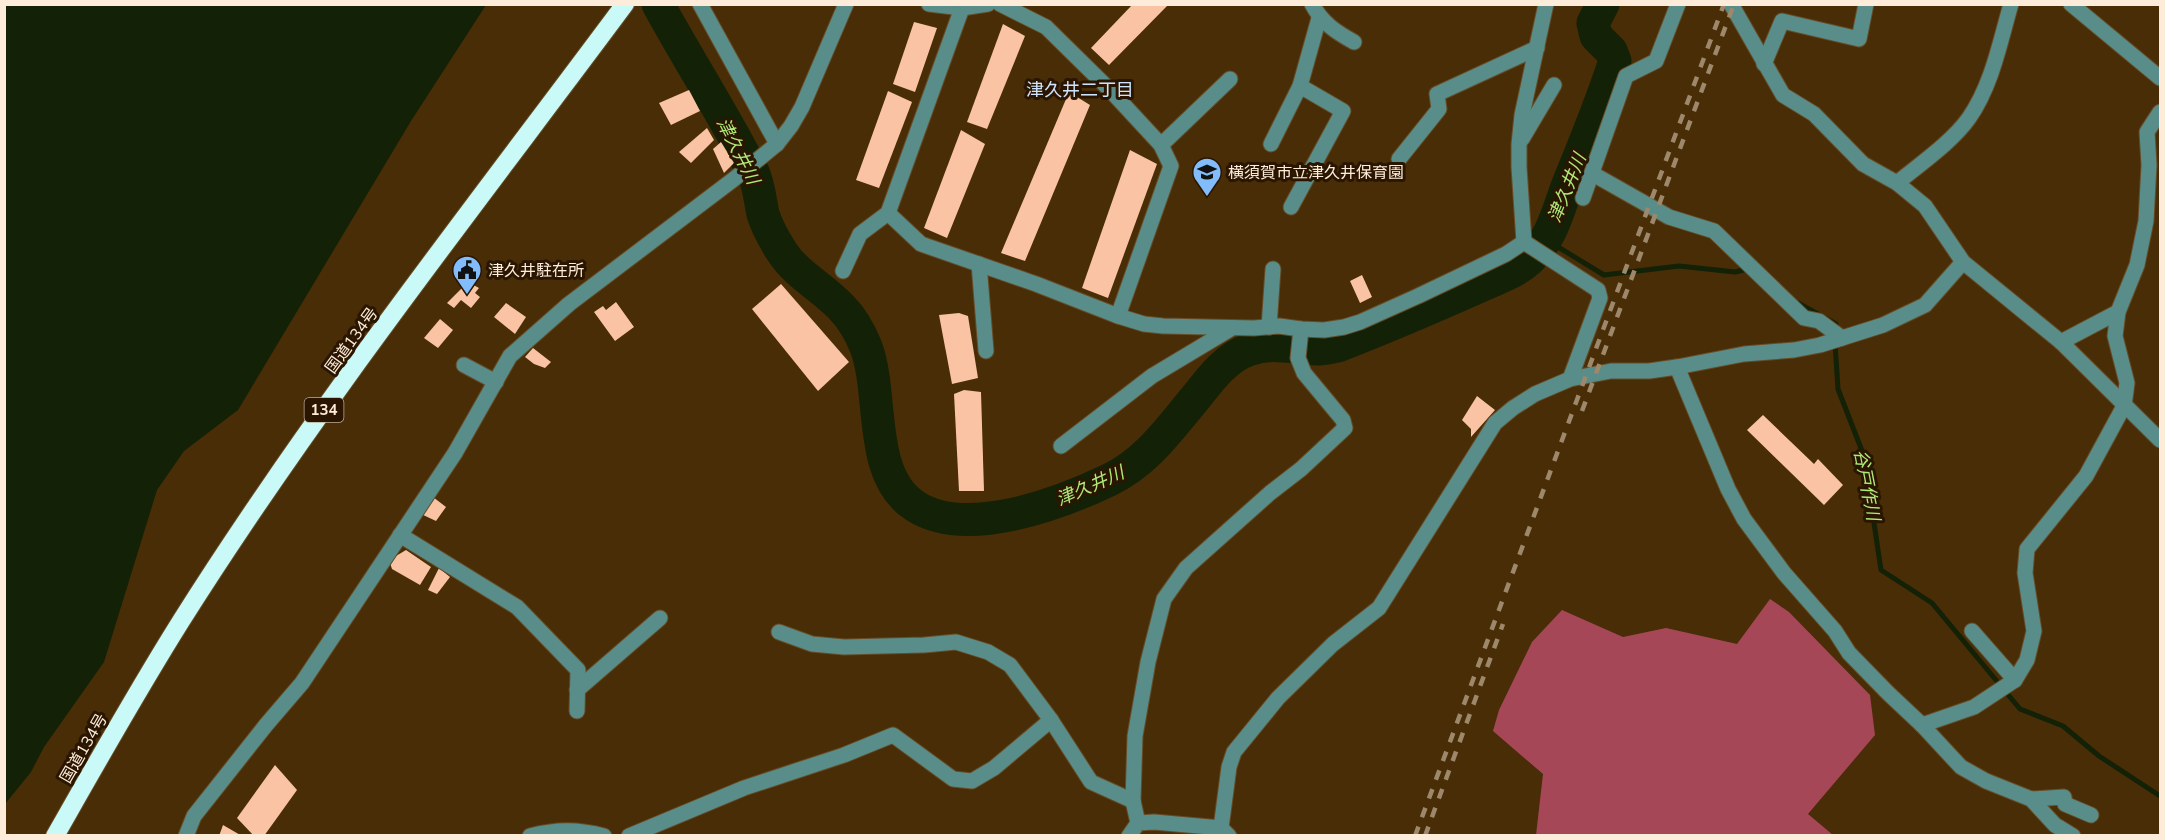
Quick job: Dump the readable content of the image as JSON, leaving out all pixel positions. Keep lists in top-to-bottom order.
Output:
{
  "streets": {
    "highway": ["国道134号", "134"]
  },
  "districts": ["津久井二丁目"],
  "water": ["津久井川", "谷戸作川"],
  "places": {
    "school or university": ["横須賀市立津久井保育園"],
    "public building": ["津久井駐在所"]
  }
}
